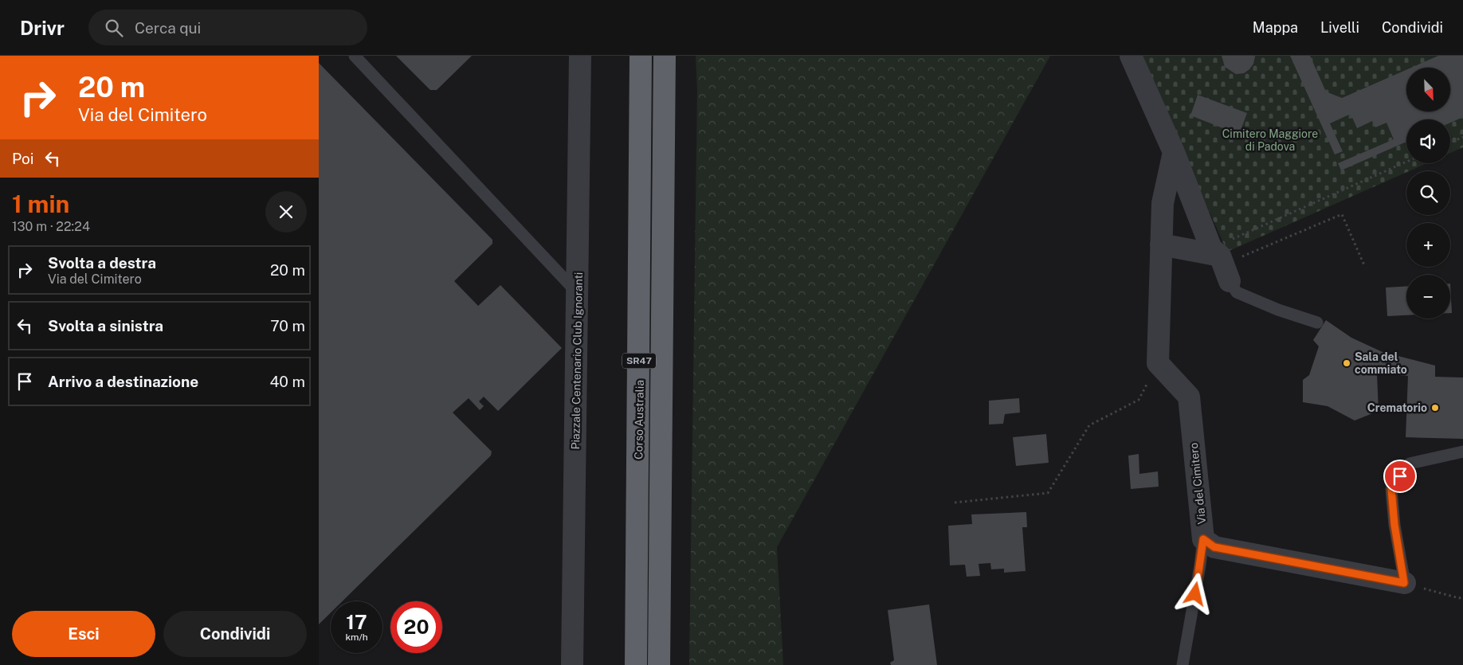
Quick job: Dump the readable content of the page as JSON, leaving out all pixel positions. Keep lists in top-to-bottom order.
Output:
{
  "streets": {
    "highway": ["SR47", "Corso Australia"],
    "street": ["Piazzale Centenario Club Ignoranti", "Via del Cimitero"]
  },
  "parks": ["Cimitero Maggiore di Padova"],
  "places": ["Sala del commiato", "Crematorio"],
  "north": "bottom right",
  "page": {
    "header": "Drivr",
    "search": "Cerca qui",
    "nav": ["Mappa", "Livelli", "Condividi"],
    "turn": ["20 m", "Via del Cimitero"],
    "map_buttons": ["+", "−"],
    "then": "Poi",
    "heading": ["1 min", "130 m · 22:24"],
    "list": [
      {
        "name": "Svolta a destra",
        "note": "Via del Cimitero",
        "value": "20 m"
      },
      {
        "name": "Svolta a sinistra",
        "value": "70 m"
      },
      {
        "name": "Arrivo a destinazione",
        "value": "40 m"
      }
    ],
    "speed": "17 km/h",
    "limit": "20",
    "buttons": ["Esci", "Condividi"]
  }
}
